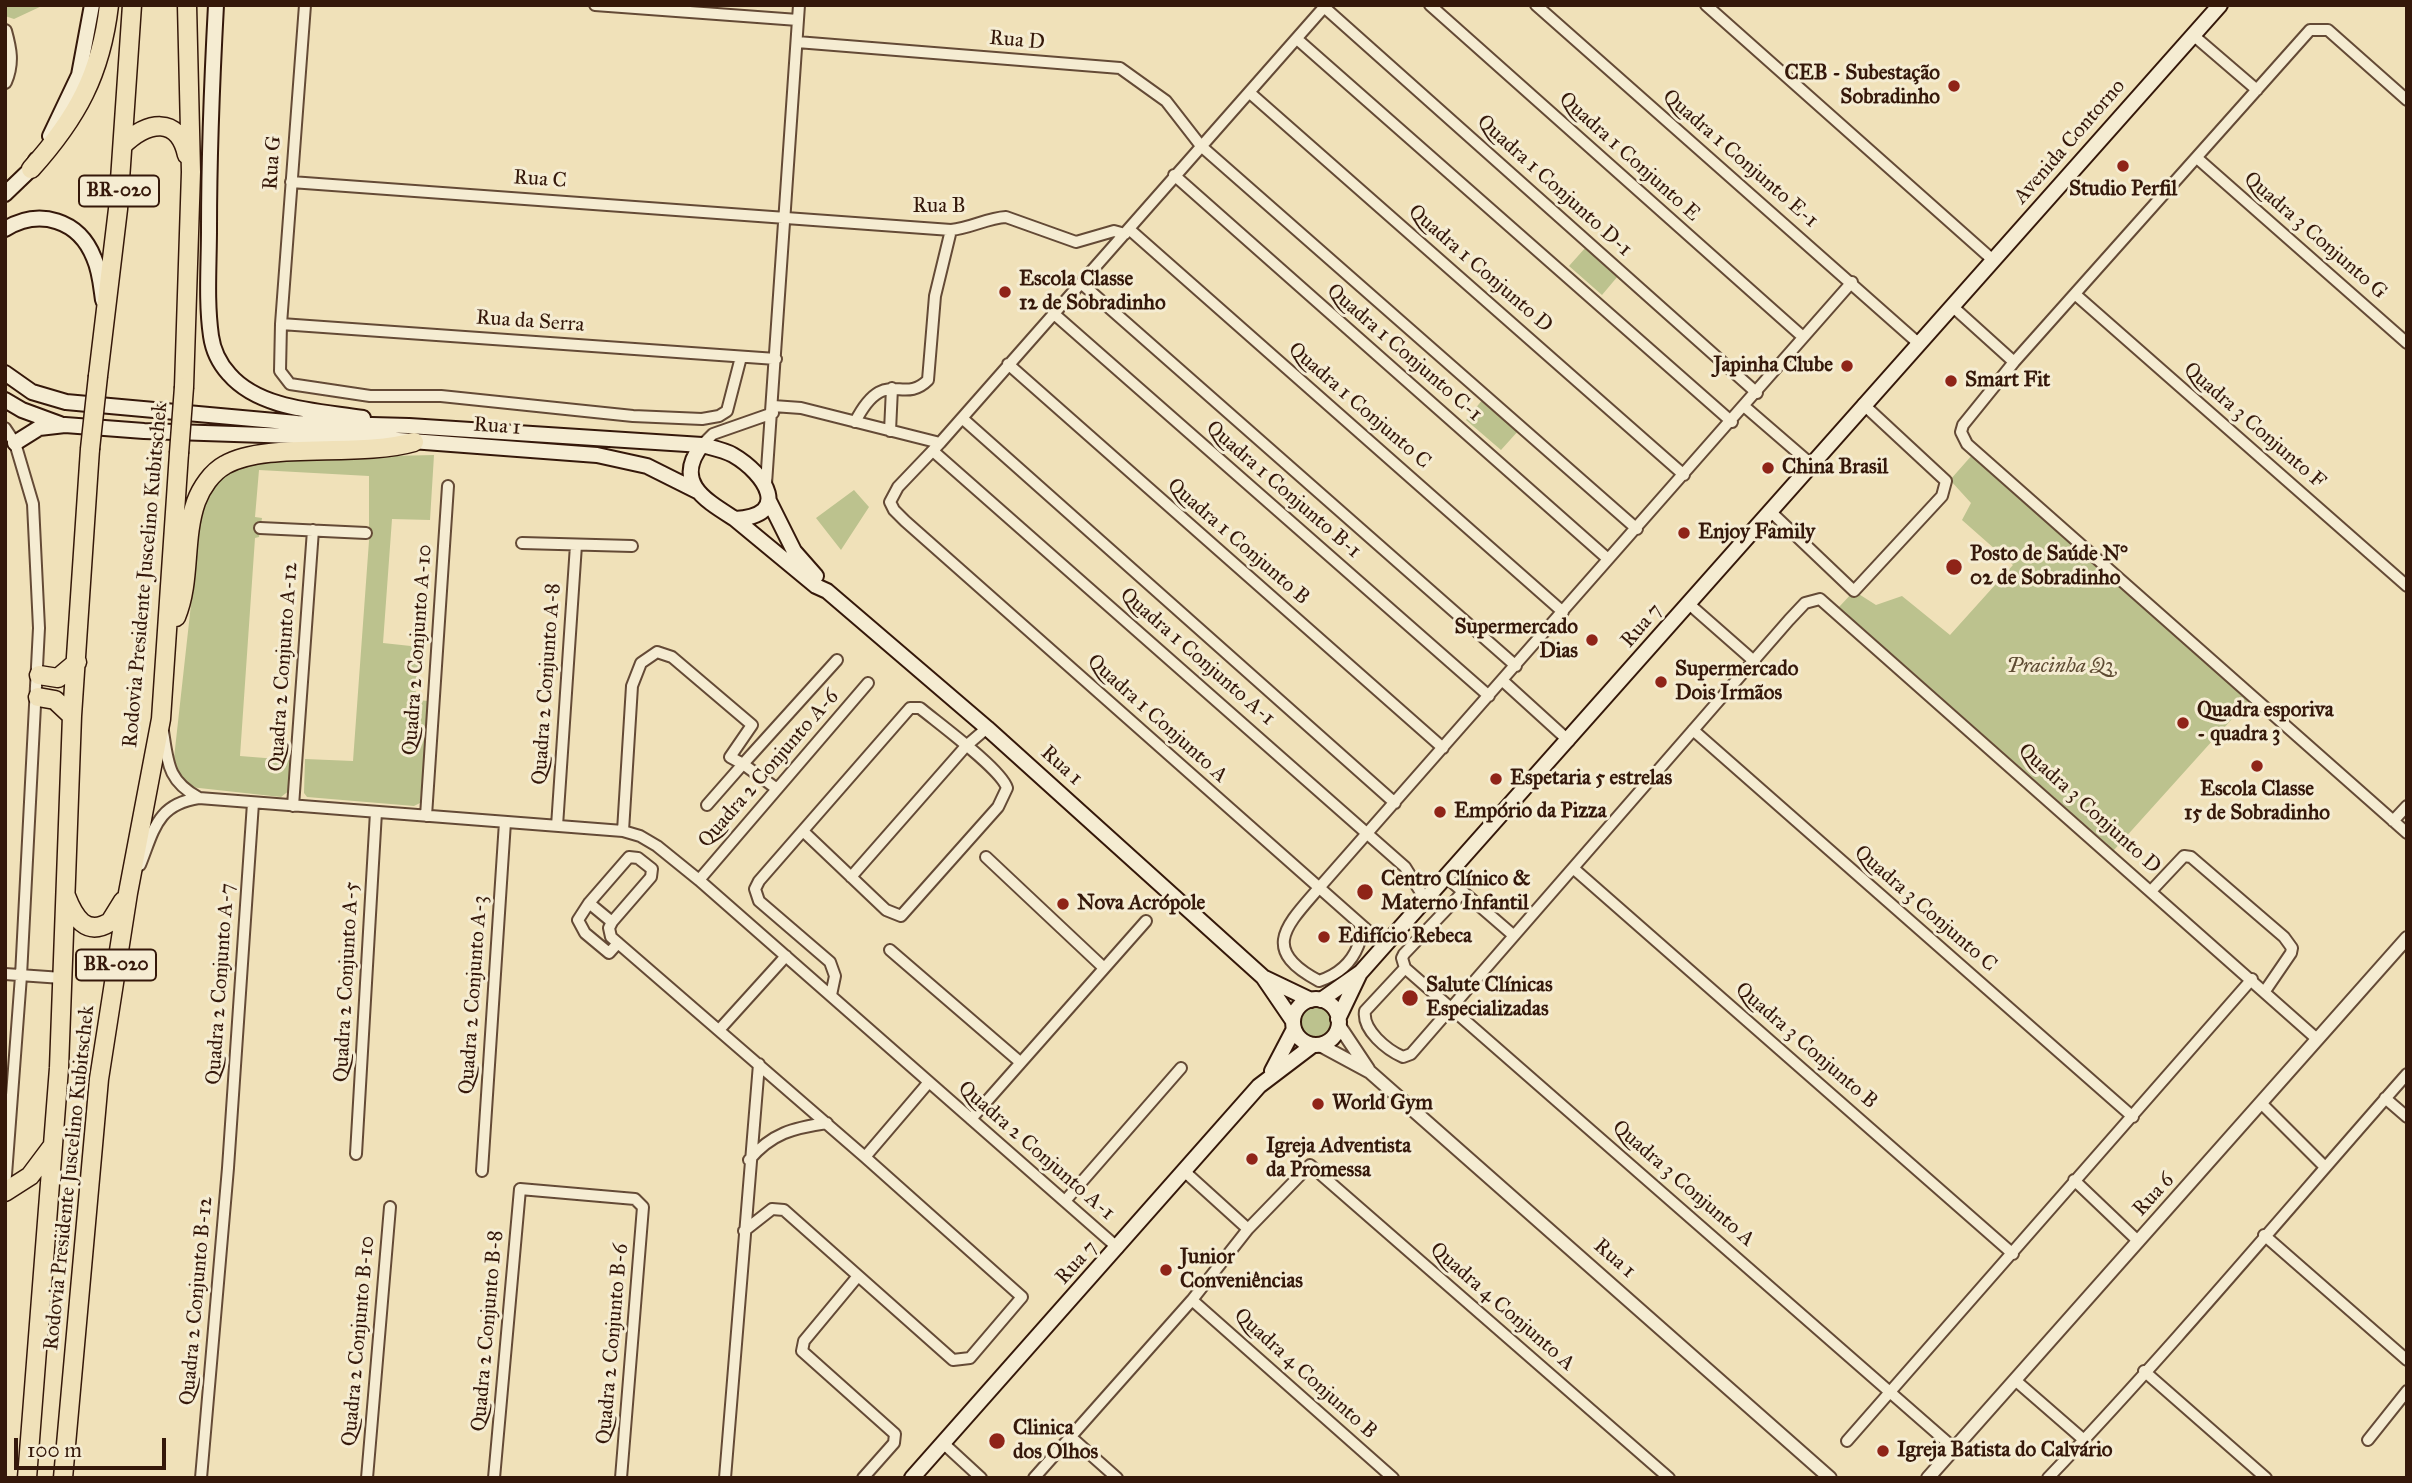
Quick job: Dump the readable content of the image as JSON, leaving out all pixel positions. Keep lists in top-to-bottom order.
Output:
{
  "streets": {
    "highway": ["BR-020", "Rodovia Presidente Juscelino Kubitschek"],
    "main road": ["Avenida Contorno", "Rua 1", "Rua 7"],
    "street": [
      "Rua D",
      "Quadra 1 Conjunto E",
      "Quadra 1 Conjunto E-1",
      "Rua G",
      "Rua C",
      "Quadra 1 Conjunto D-1",
      "Rua B",
      "Quadra 3 Conjunto G",
      "Quadra 1 Conjunto D",
      "Rua da Serra",
      "Quadra 1 Conjunto C-1",
      "Quadra 1 Conjunto C",
      "Quadra 3 Conjunto F",
      "Quadra 1 Conjunto B-1",
      "Quadra 1 Conjunto B",
      "Quadra 2 Conjunto A-10",
      "Quadra 1 Conjunto A-1",
      "Quadra 2 Conjunto A-12",
      "Quadra 2 Conjunto A-8",
      "Quadra 1 Conjunto A",
      "Quadra 2 Conjunto A-6",
      "Quadra 3 Conjunto D",
      "Quadra 3 Conjunto C",
      "Quadra 2 Conjunto A-5",
      "Quadra 2 Conjunto A-7",
      "Quadra 2 Conjunto A-3",
      "Quadra 3 Conjunto B",
      "Quadra 2 Conjunto A-1",
      "Quadra 3 Conjunto A",
      "Rua 6",
      "Quadra 2 Conjunto B-12",
      "Quadra 4 Conjunto A",
      "Quadra 2 Conjunto B-8",
      "Quadra 2 Conjunto B-10",
      "Quadra 2 Conjunto B-6",
      "Quadra 4 Conjunto B"
    ]
  },
  "crossings": [
    ["Rua D", "Quadra 1 Conjunto C-1"],
    ["Avenida Contorno", "Rua 7"],
    ["Quadra 1 Conjunto E-1", "Rua 7"],
    ["Rua G", "Rua C"],
    ["Rua G", "Rua da Serra"],
    ["Rua C", "Rua B"],
    ["Rua B", "Quadra 1 Conjunto C"],
    ["Rua 1", "Rua 7"],
    ["Rua 7", "Quadra 1 Conjunto A-1"],
    ["Rua 7", "Quadra 1 Conjunto A"],
    ["Rua 7", "Quadra 2 Conjunto A-1"],
    ["Quadra 2 Conjunto A-10", "Quadra 2 Conjunto A-1"],
    ["Quadra 1 Conjunto A-1", "Quadra 1 Conjunto A"],
    ["Quadra 2 Conjunto A-12", "Quadra 2 Conjunto A-1"],
    ["Quadra 2 Conjunto A-8", "Quadra 2 Conjunto A-1"],
    ["Quadra 2 Conjunto A-6", "Quadra 2 Conjunto A-1"],
    ["Quadra 3 Conjunto D", "Rua 6"],
    ["Quadra 2 Conjunto A-5", "Quadra 2 Conjunto A-1"],
    ["Quadra 2 Conjunto A-7", "Quadra 2 Conjunto A-1"],
    ["Quadra 2 Conjunto A-7", "Quadra 2 Conjunto B-12"],
    ["Quadra 2 Conjunto A-3", "Quadra 2 Conjunto A-1"],
    ["Quadra 3 Conjunto A", "Rua 6"],
    ["Quadra 2 Conjunto B-8", "Quadra 2 Conjunto B-6"]
  ],
  "parks": ["Pracinha Q3"],
  "places": [
    "CEB - Subestação Sobradinho",
    "Studio Perfil",
    "Escola Classe 12 de Sobradinho",
    "Japinha Clube",
    "Smart Fit",
    "China Brasil",
    "Enjoy Family",
    "Posto de Saúde N° 02 de Sobradinho",
    "Supermercado Dias",
    "Supermercado Dois Irmãos",
    "Quadra esporiva - quadra 3",
    "Escola Classe 15 de Sobradinho",
    "Espetaria 5 estrelas",
    "Empório da Pizza",
    "Centro Clínico & Materno Infantil",
    "Nova Acrópole",
    "Edifício Rebeca",
    "Salute Clínicas Especializadas",
    "World Gym",
    "Igreja Adventista da Promessa",
    "Junior Conveniências",
    "Clinica dos Olhos",
    "Igreja Batista do Calvário"
  ],
  "scale_bar": "100 m"
}
